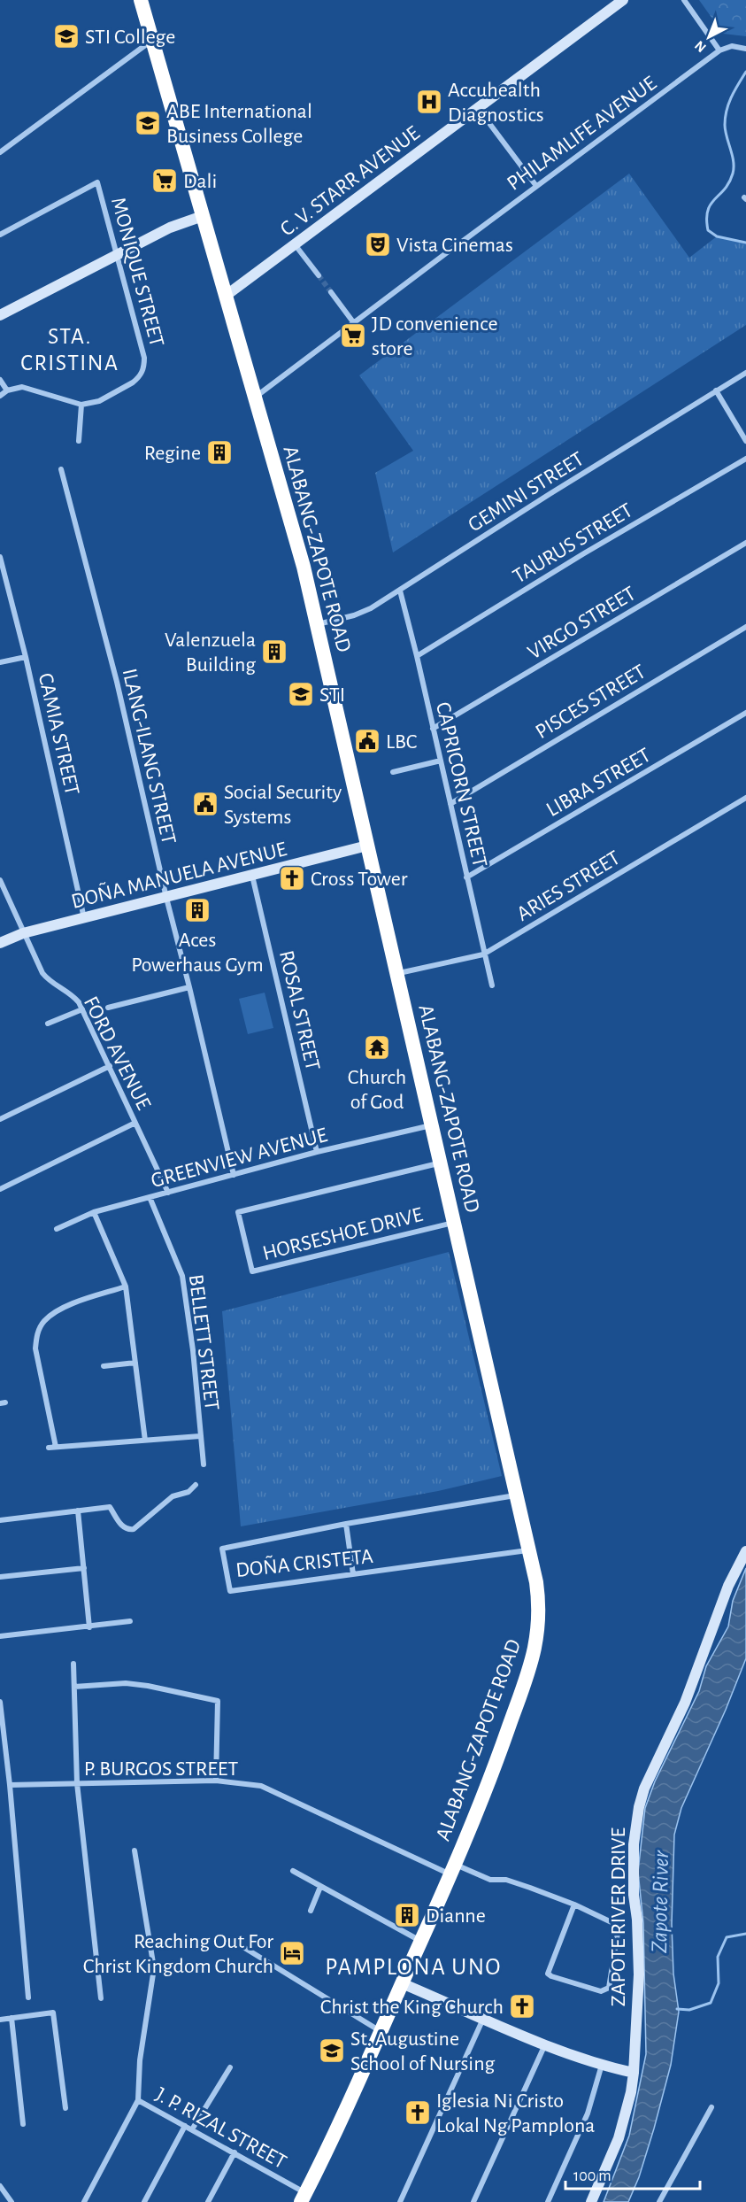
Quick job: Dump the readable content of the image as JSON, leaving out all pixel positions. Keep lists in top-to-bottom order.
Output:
{
  "streets": {
    "highway": ["ALABANG-ZAPOTE ROAD"],
    "main road": ["C. V. STARR AVENUE", "DOÑA MANUELA AVENUE", "ZAPOTE RIVER DRIVE"],
    "street": [
      "PHILAMLIFE AVENUE",
      "MONIQUE STREET",
      "GEMINI STREET",
      "TAURUS STREET",
      "VIRGO STREET",
      "PISCES STREET",
      "CAMIA STREET",
      "ILANG-ILANG STREET",
      "LIBRA STREET",
      "CAPRICORN STREET",
      "ARIES STREET",
      "ROSAL STREET",
      "FORD AVENUE",
      "GREENVIEW AVENUE",
      "HORSESHOE DRIVE",
      "BELLETT STREET",
      "DOÑA CRISTETA",
      "P. BURGOS STREET",
      "J. P. RIZAL STREET"
    ]
  },
  "crossings": [
    ["C. V. STARR AVENUE", "ALABANG-ZAPOTE ROAD"],
    ["GEMINI STREET", "ALABANG-ZAPOTE ROAD"],
    ["GEMINI STREET", "CAPRICORN STREET"],
    ["TAURUS STREET", "CAPRICORN STREET"],
    ["ALABANG-ZAPOTE ROAD", "DOÑA MANUELA AVENUE"],
    ["ALABANG-ZAPOTE ROAD", "ARIES STREET"],
    ["ALABANG-ZAPOTE ROAD", "GREENVIEW AVENUE"],
    ["ALABANG-ZAPOTE ROAD", "HORSESHOE DRIVE"],
    ["ALABANG-ZAPOTE ROAD", "DOÑA CRISTETA"],
    ["ALABANG-ZAPOTE ROAD", "P. BURGOS STREET"],
    ["ALABANG-ZAPOTE ROAD", "J. P. RIZAL STREET"],
    ["VIRGO STREET", "CAPRICORN STREET"],
    ["PISCES STREET", "CAPRICORN STREET"],
    ["CAMIA STREET", "DOÑA MANUELA AVENUE"],
    ["ILANG-ILANG STREET", "DOÑA MANUELA AVENUE"],
    ["ILANG-ILANG STREET", "GREENVIEW AVENUE"],
    ["LIBRA STREET", "CAPRICORN STREET"],
    ["CAPRICORN STREET", "ARIES STREET"],
    ["DOÑA MANUELA AVENUE", "ROSAL STREET"],
    ["DOÑA MANUELA AVENUE", "FORD AVENUE"],
    ["ROSAL STREET", "GREENVIEW AVENUE"],
    ["FORD AVENUE", "GREENVIEW AVENUE"],
    ["GREENVIEW AVENUE", "BELLETT STREET"]
  ],
  "districts": ["STA. CRISTINA", "PAMPLONA UNO"],
  "water": ["Zapote River"],
  "places": {
    "school or university": [
      "STI College",
      "ABE International Business College",
      "STI",
      "St. Augustine School of Nursing"
    ],
    "hospital": ["Accuhealth Diagnostics"],
    "supermarket": ["Dali", "JD convenience store"],
    "theatre": ["Vista Cinemas"],
    "building": [
      "Regine",
      "Valenzuela Building",
      "Aces Powerhaus Gym",
      "Dianne"
    ],
    "public building": ["LBC", "Social Security Systems"],
    "church": ["Cross Tower", "Christ the King Church", "Iglesia Ni Cristo Lokal Ng Pamplona"],
    "temple": ["Church of God"],
    "hotel": ["Reaching Out For Christ Kingdom Church"]
  },
  "scale_bar": "100 m",
  "north": "bottom left"
}
